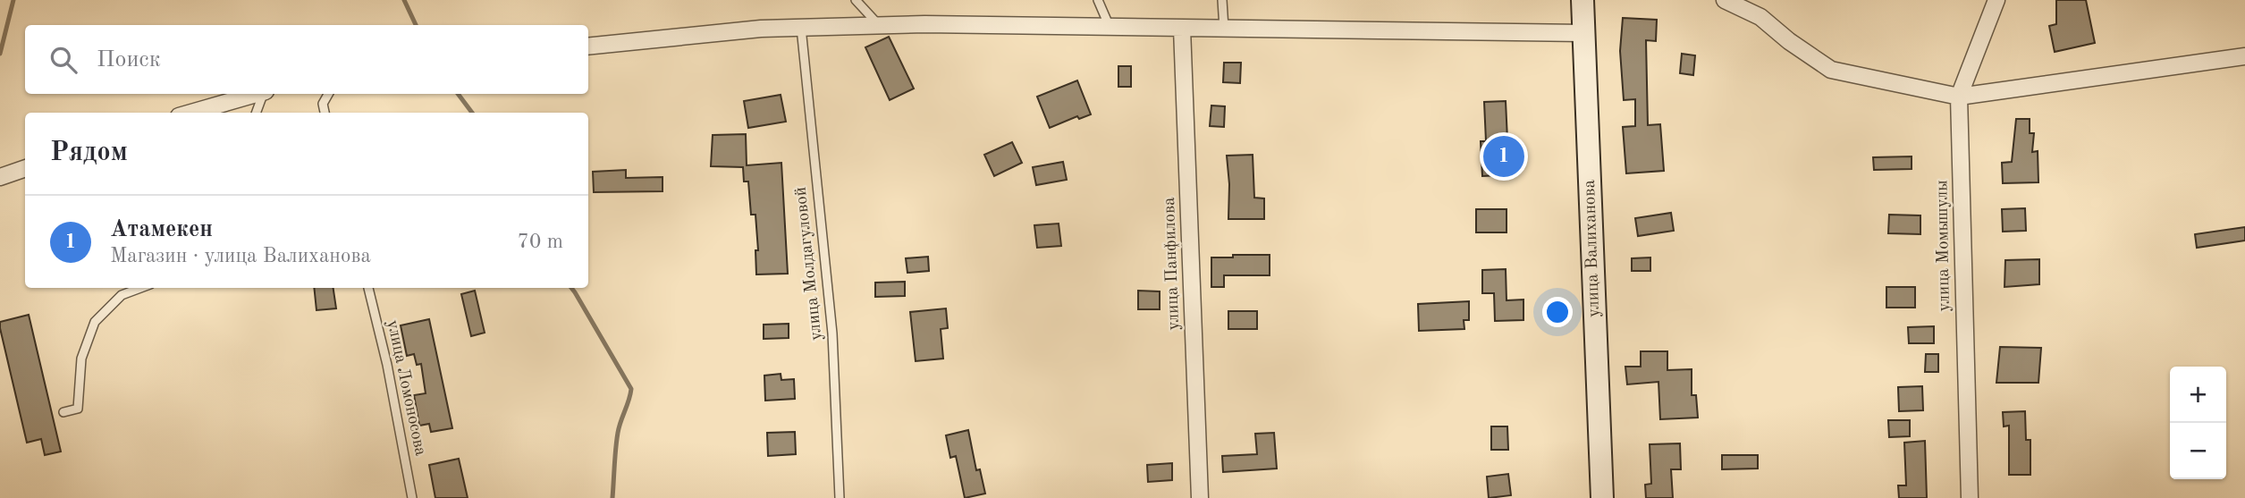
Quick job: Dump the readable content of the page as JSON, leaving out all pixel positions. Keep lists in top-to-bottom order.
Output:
{
  "streets": {
    "main road": ["улица Валиханова"],
    "street": ["улица Момышулы", "улица Панфилова"],
    "lane": ["улица Молдагуловой", "улица Ломоносова"]
  },
  "page": {
    "search": "Поиск",
    "heading": "Рядом",
    "pins": "1",
    "list": [
      {
        "mark": "1",
        "name": "Атамекен",
        "note": "Магазин · улица Валиханова",
        "value": "70 m"
      }
    ],
    "map_buttons": ["+", "−"]
  }
}
